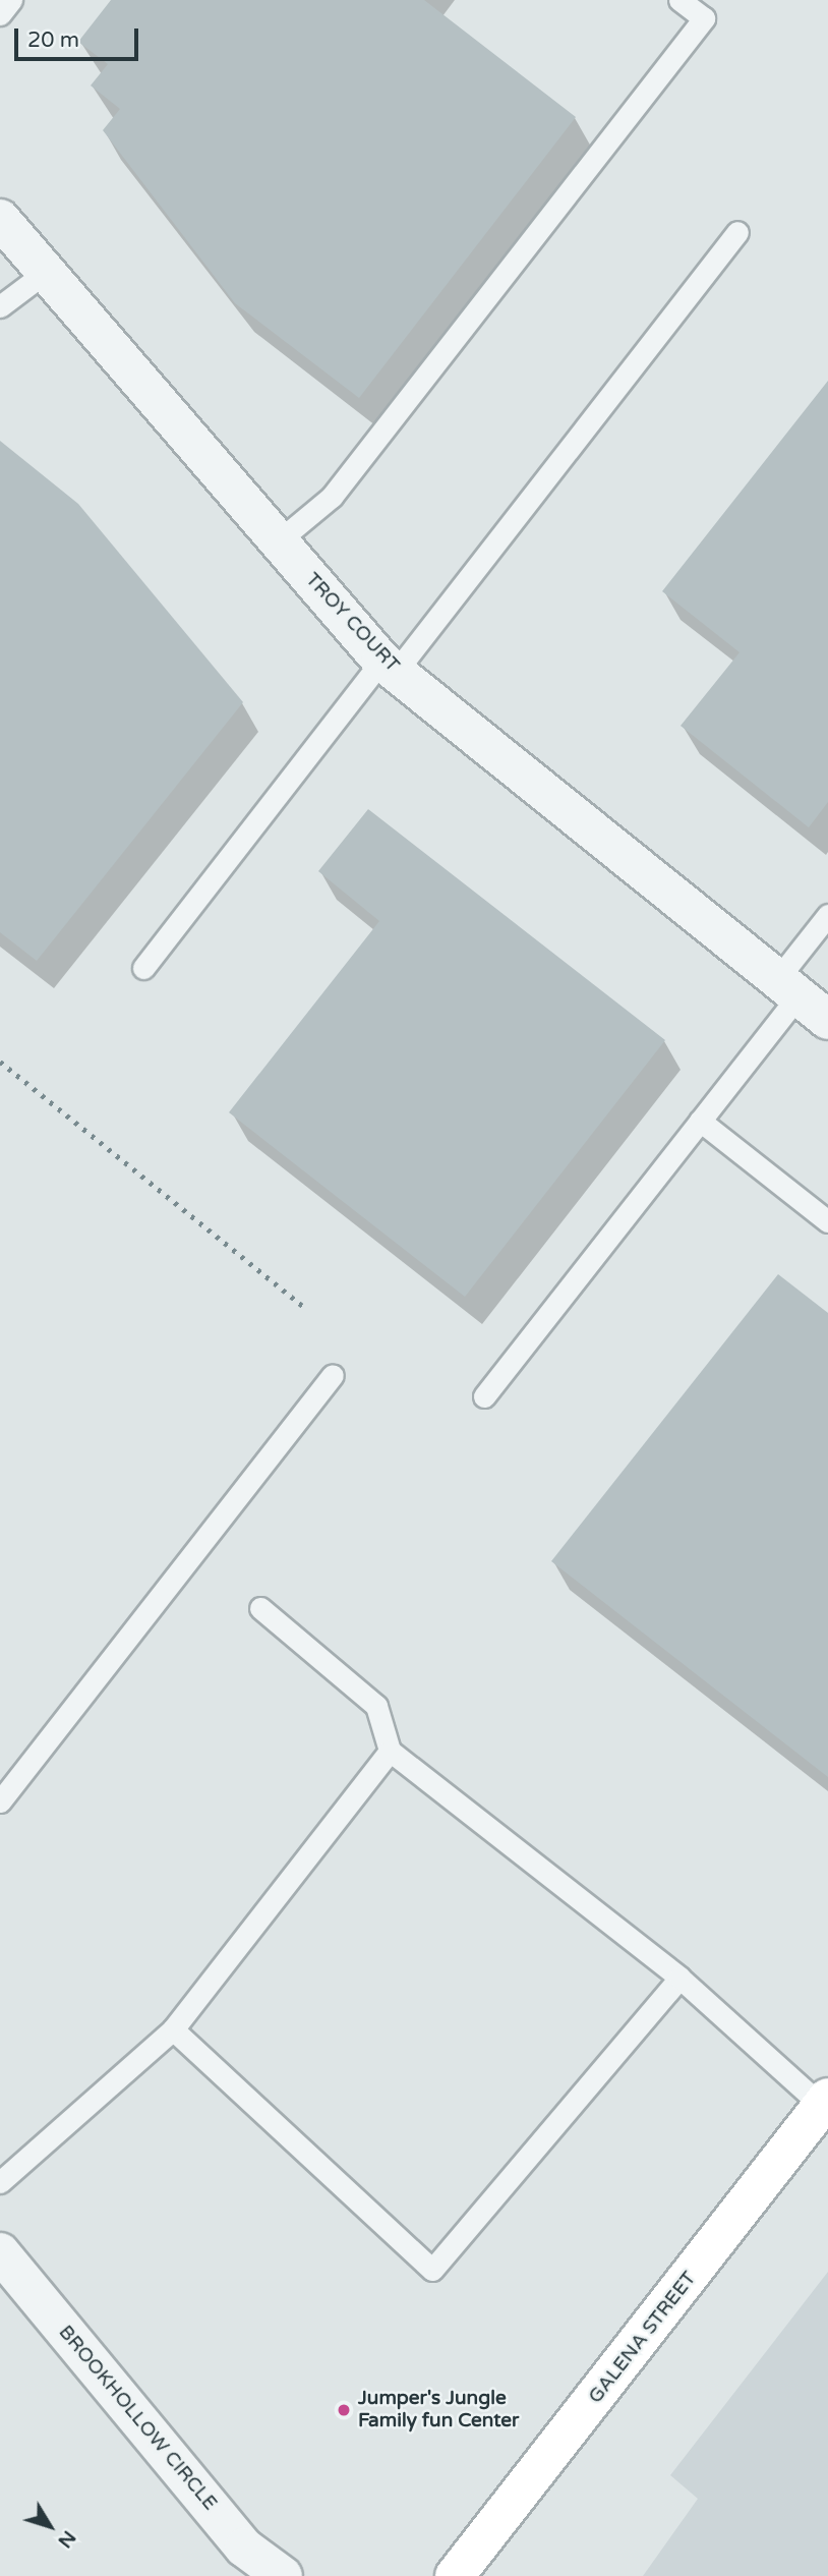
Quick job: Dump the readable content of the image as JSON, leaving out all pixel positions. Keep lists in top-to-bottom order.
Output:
{
  "streets": {
    "street": ["TROY COURT", "GALENA STREET", "BROOKHOLLOW CIRCLE"]
  },
  "places": ["Jumper's Jungle Family fun Center"],
  "scale_bar": "20 m",
  "north": "bottom right"
}
